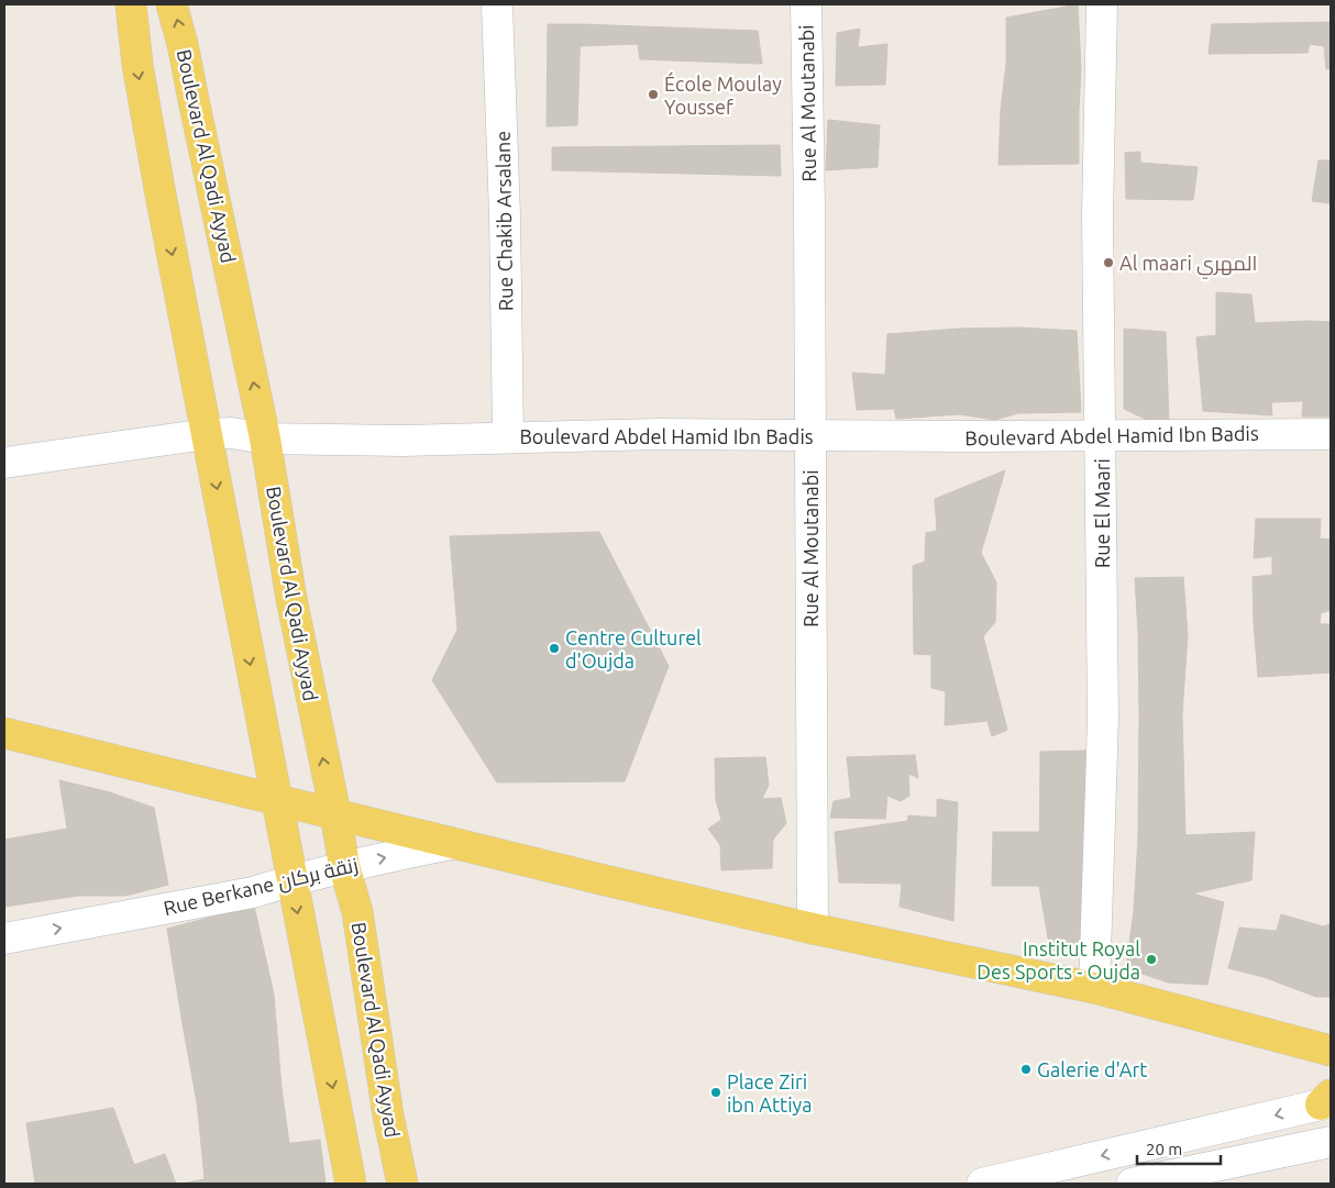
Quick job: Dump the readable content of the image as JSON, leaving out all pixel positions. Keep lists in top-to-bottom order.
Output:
{
  "streets": {
    "main road": ["Boulevard Al Qadi Ayyad"],
    "street": [
      "Rue Al Moutanabi",
      "Rue Chakib Arsalane",
      "Boulevard Abdel Hamid Ibn Badis",
      "Rue El Maari",
      "Rue Berkane زنقة بركان"
    ]
  },
  "crossings": [
    ["Rue Al Moutanabi", "Boulevard Abdel Hamid Ibn Badis"],
    ["Boulevard Al Qadi Ayyad", "Boulevard Abdel Hamid Ibn Badis"],
    ["Boulevard Al Qadi Ayyad", "Rue Berkane زنقة بركان"],
    ["Rue Chakib Arsalane", "Boulevard Abdel Hamid Ibn Badis"],
    ["Boulevard Abdel Hamid Ibn Badis", "Rue El Maari"]
  ],
  "one_way": ["Rue Berkane زنقة بركان"],
  "places": [
    "École Moulay Youssef",
    "Al maari المهري",
    "Centre Culturel d'Oujda",
    "Institut Royal Des Sports - Oujda",
    "Galerie d'Art",
    "Place Ziri ibn Attiya"
  ],
  "scale_bar": "20 m"
}
